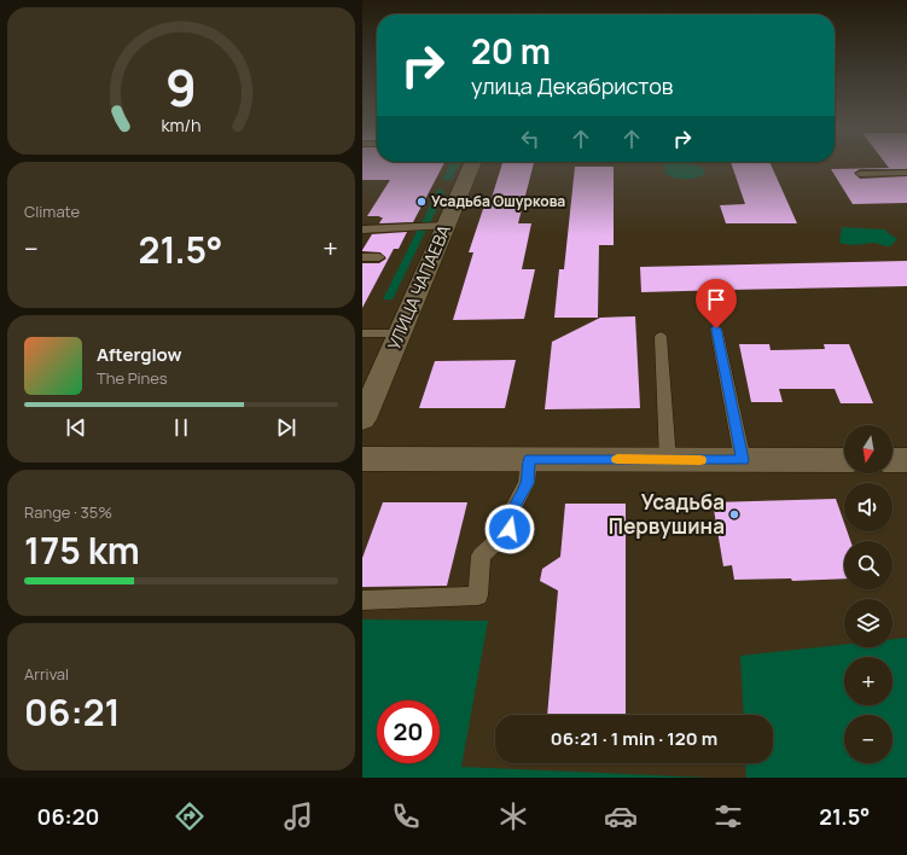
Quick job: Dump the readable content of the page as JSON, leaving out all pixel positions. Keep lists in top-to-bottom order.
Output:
{
  "streets": {
    "main road": ["УЛИЦА ЧАПАЕВА"]
  },
  "places": ["Усадьба Ошуркова", "Усадьба Первушина"],
  "north": "bottom",
  "page": {
    "turn": ["20 m", "улица Декабристов"],
    "tile": [
      "Climate",
      ["Range · 35%", "175 km"],
      ["Arrival", "06:21"]
    ],
    "heat": ["−", "21.5°", "+"],
    "song": ["Afterglow", "The Pines"],
    "map_buttons": ["+", "−"],
    "limit": "20",
    "trip": "06:21 · 1 min · 120 m",
    "tabs": ["06:20", "21.5°"],
    "gauge": ["9", "km/h"]
  }
}
